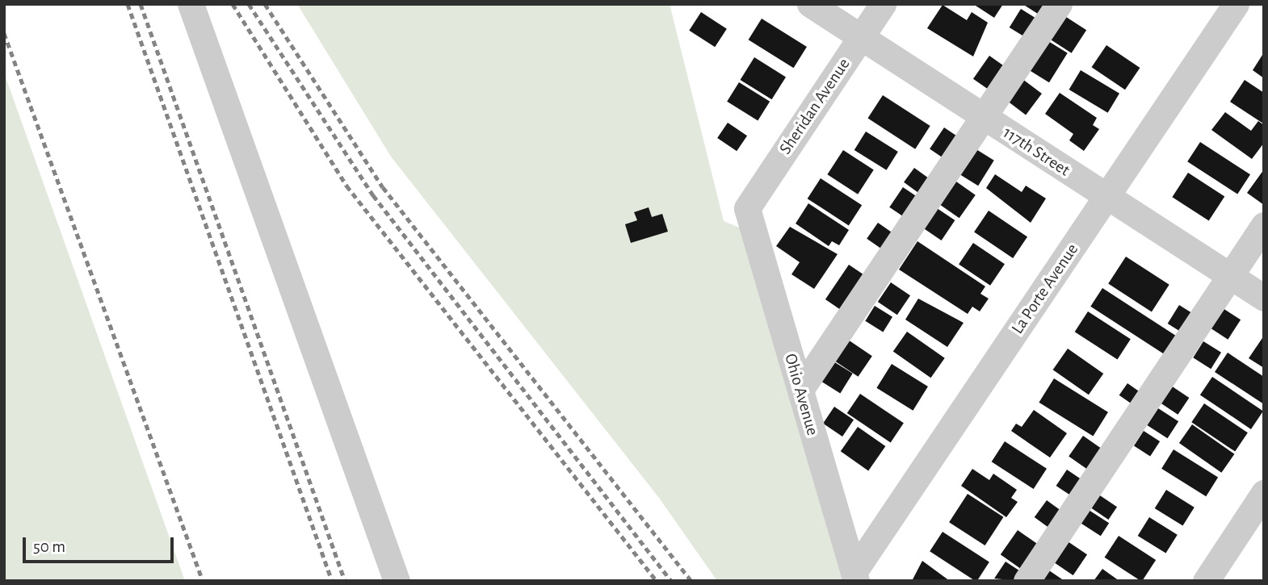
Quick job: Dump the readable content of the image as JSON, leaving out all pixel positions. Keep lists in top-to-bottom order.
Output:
{
  "streets": {
    "street": [
      "Sheridan Avenue",
      "117th Street",
      "La Porte Avenue",
      "Ohio Avenue"
    ]
  },
  "crossings": [
    ["Sheridan Avenue", "117th Street"],
    ["Sheridan Avenue", "Ohio Avenue"],
    ["117th Street", "La Porte Avenue"],
    ["La Porte Avenue", "Ohio Avenue"]
  ],
  "scale_bar": "50 m"
}
